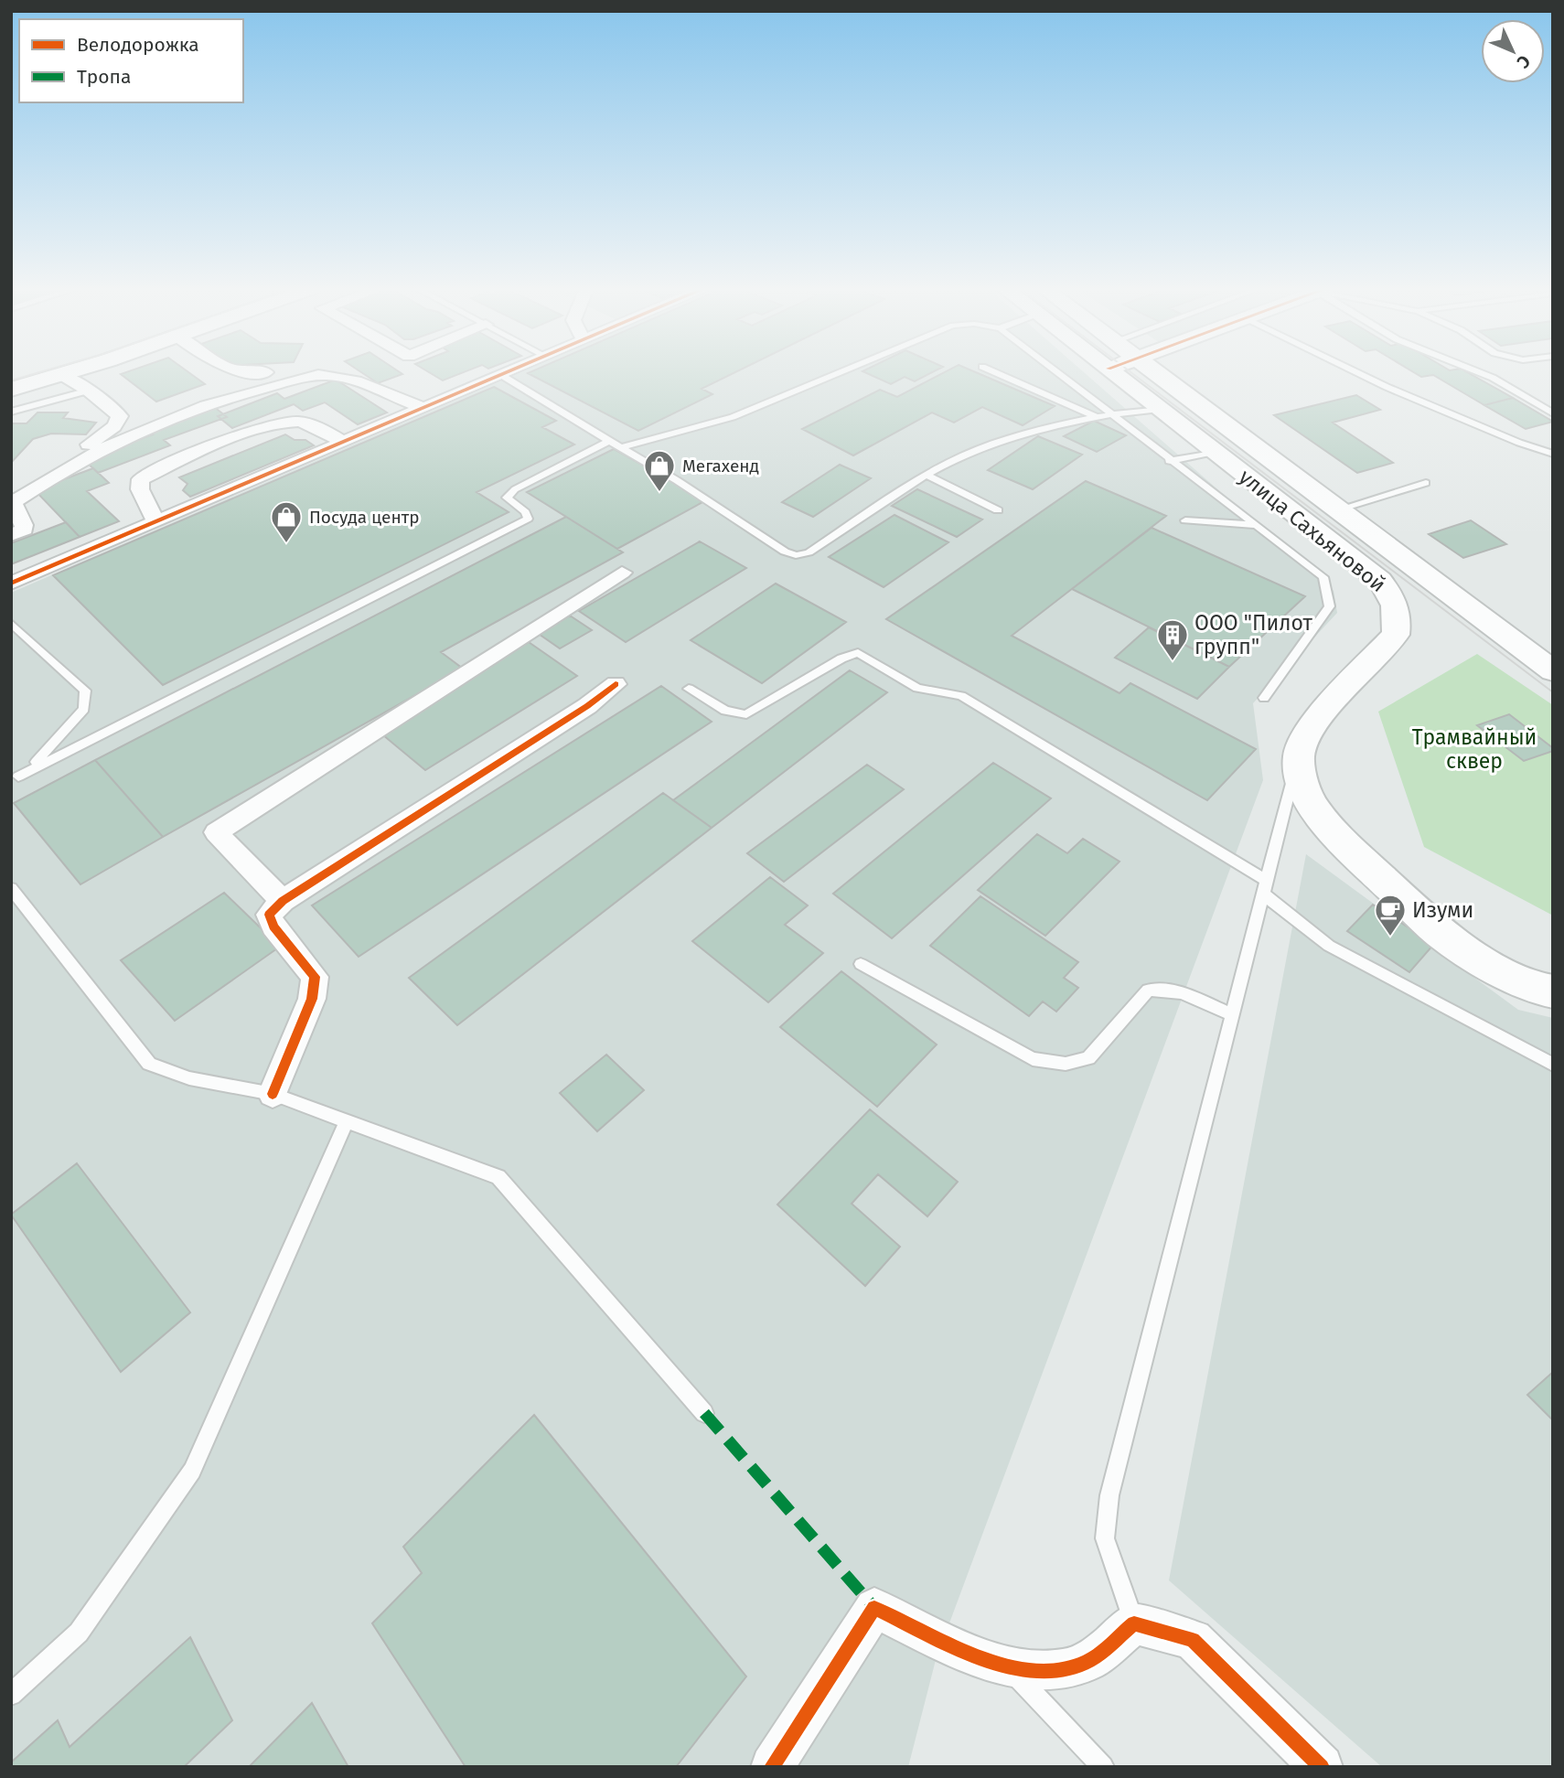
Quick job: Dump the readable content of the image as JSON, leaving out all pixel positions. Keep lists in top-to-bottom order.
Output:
{
  "streets": {
    "main road": ["улица Сахьяновой"]
  },
  "parks": ["Трамвайный сквер"],
  "places": {
    "shop": ["Мегахенд", "Посуда центр"],
    "building": ["ООО \"Пилот групп\""],
    "cafe": ["Изуми"]
  },
  "legend": ["Велодорожка", "Тропа"],
  "north": "bottom right"
}
